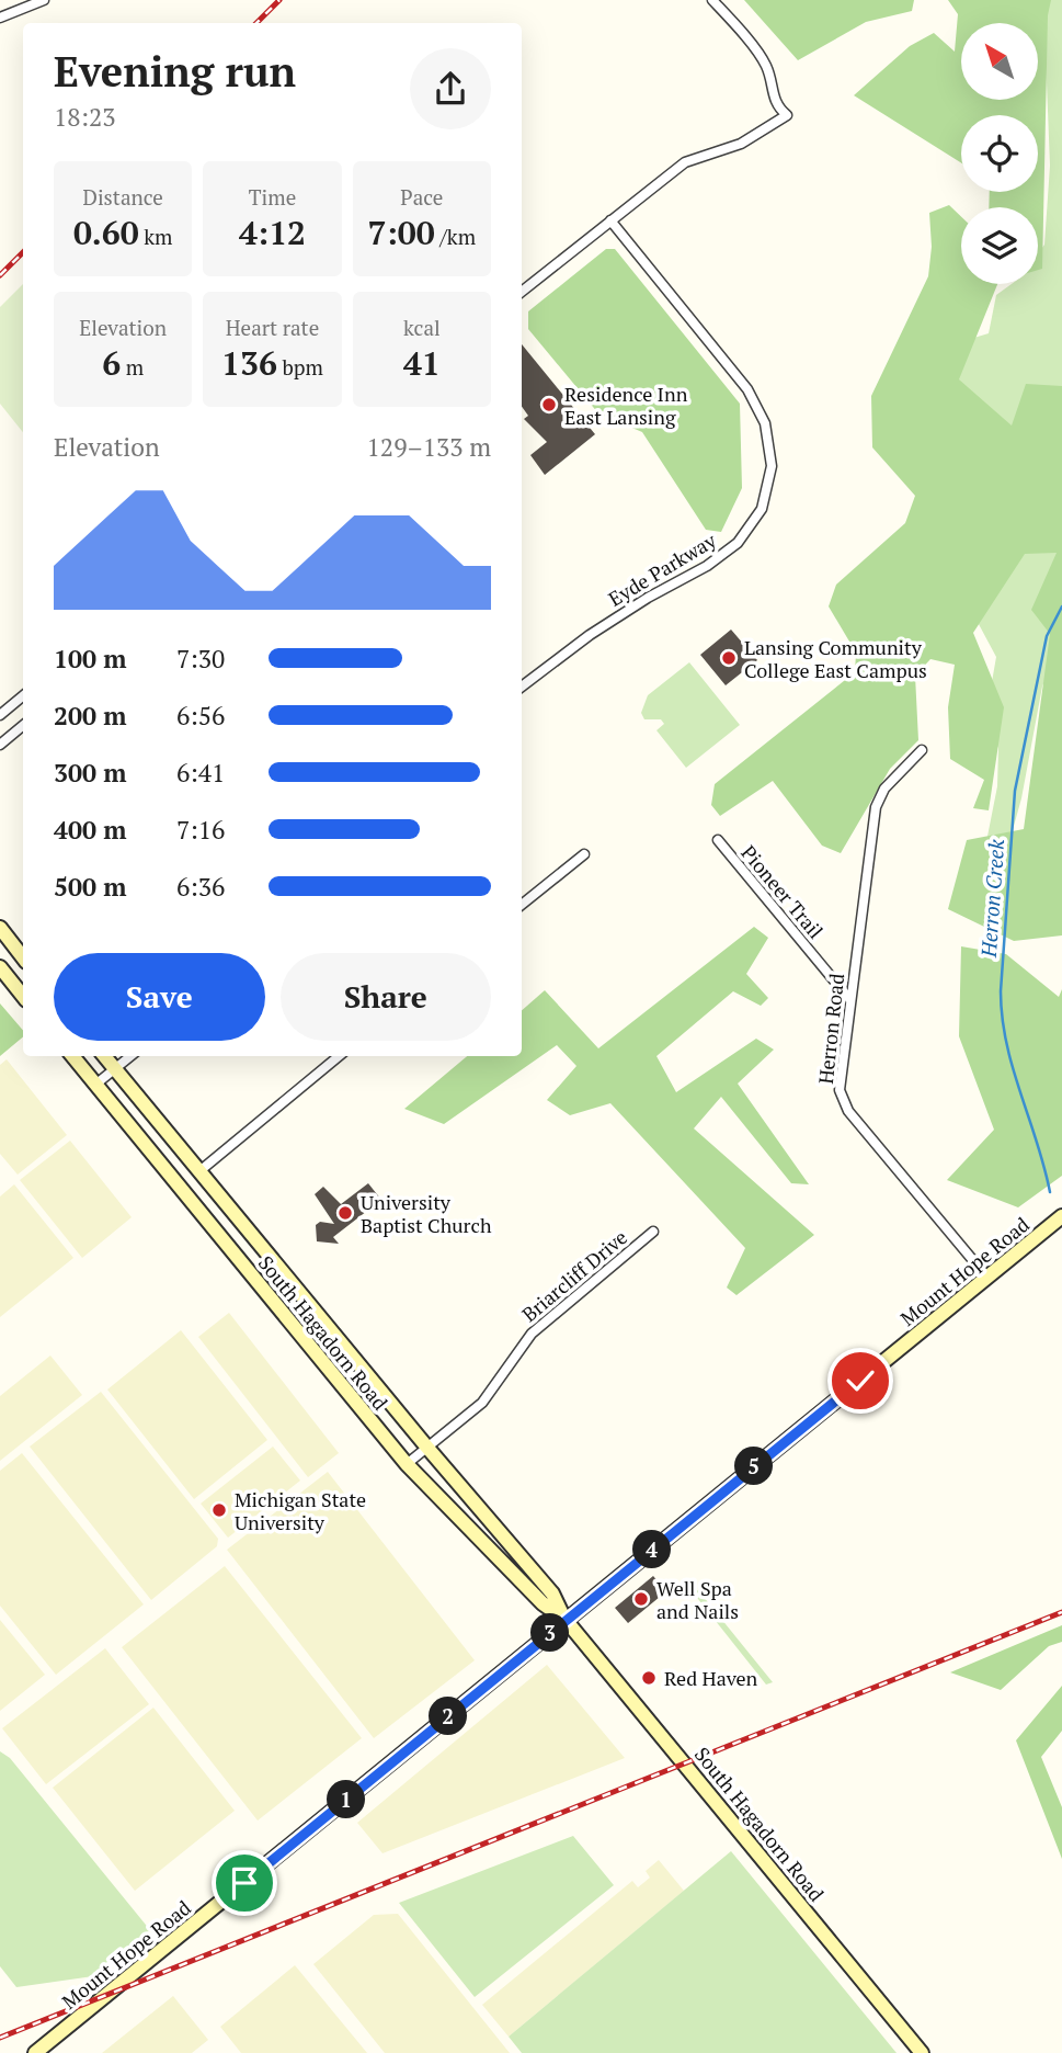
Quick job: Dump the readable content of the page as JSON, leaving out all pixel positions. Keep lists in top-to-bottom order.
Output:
{
  "streets": {
    "street": [
      "Eyde Parkway",
      "Pioneer Trail",
      "Herron Road",
      "Mount Hope Road",
      "Briarcliff Drive",
      "South Hagadorn Road"
    ]
  },
  "crossings": [
    ["Pioneer Trail", "Herron Road"],
    ["Herron Road", "Mount Hope Road"],
    ["Mount Hope Road", "South Hagadorn Road"],
    ["Briarcliff Drive", "South Hagadorn Road"]
  ],
  "water": ["Herron Creek"],
  "places": [
    "Residence Inn East Lansing",
    "Lansing Community College East Campus",
    "University Baptist Church",
    "Michigan State University",
    "Well Spa and Nails",
    "Red Haven"
  ],
  "north": "top left",
  "page": {
    "heading": ["Evening run", "18:23"],
    "stats": [
      ["Distance", "0.60 km"],
      ["Time", "4:12"],
      ["Pace", "7:00 /km"],
      ["Elevation", "6 m"],
      ["Heart rate", "136 bpm"],
      ["kcal", "41"]
    ],
    "chart": ["Elevation", "129–133 m"],
    "list": [
      {
        "name": "100 m",
        "note": "7:30"
      },
      {
        "name": "200 m",
        "note": "6:56"
      },
      {
        "name": "300 m",
        "note": "6:41"
      },
      {
        "name": "400 m",
        "note": "7:16"
      },
      {
        "name": "500 m",
        "note": "6:36"
      }
    ],
    "buttons": ["Save", "Share"],
    "pins": [
      "5",
      "4",
      "3",
      "2",
      "1"
    ]
  }
}
